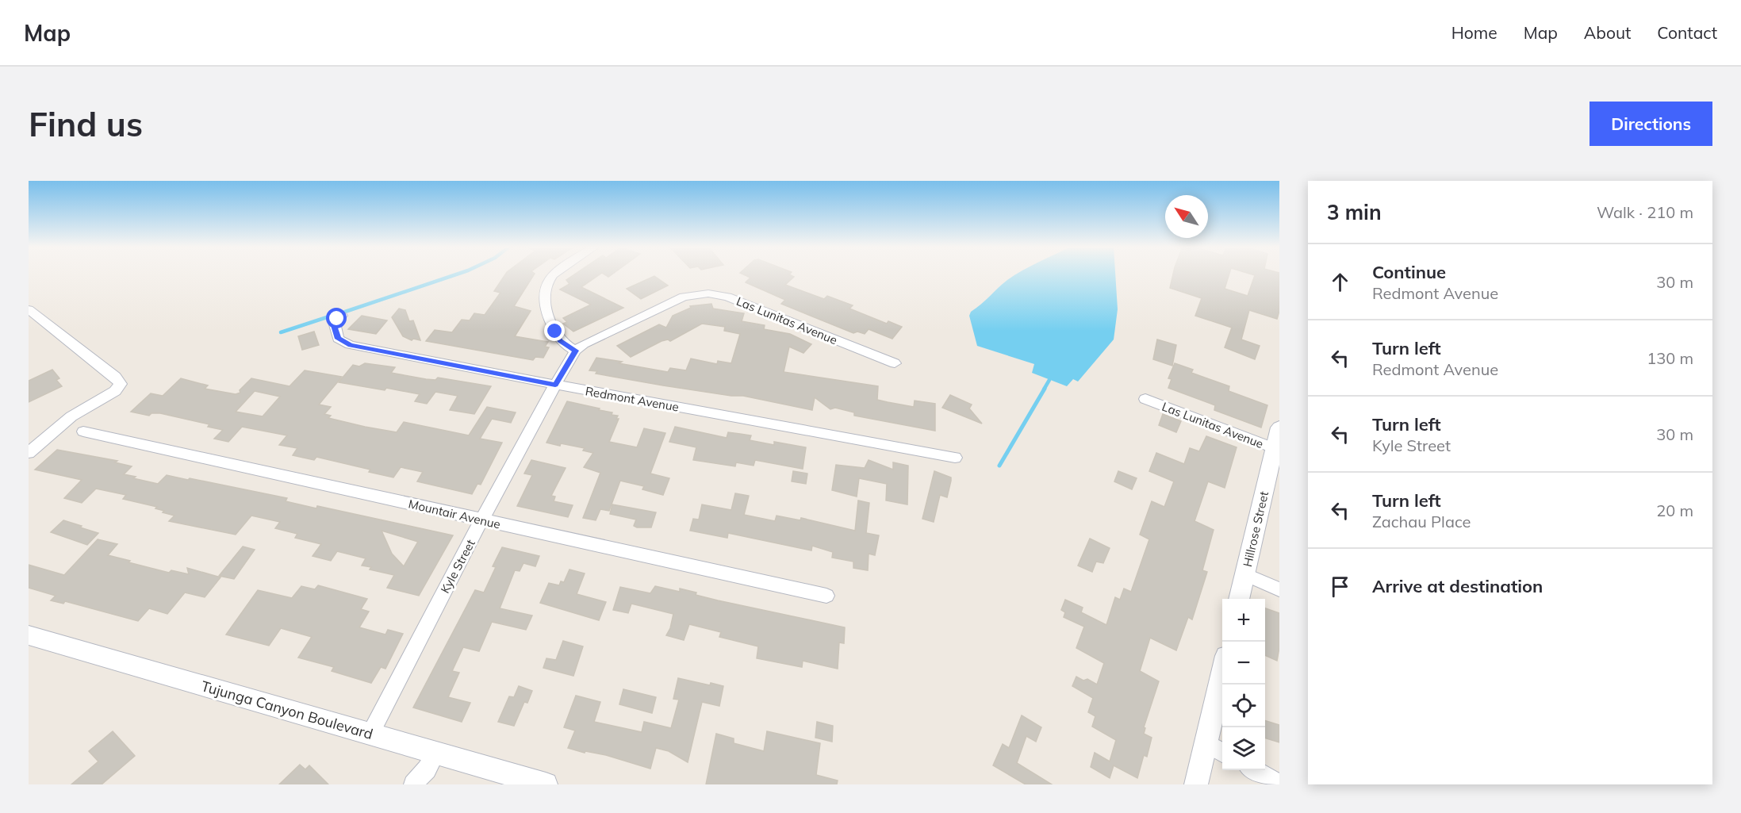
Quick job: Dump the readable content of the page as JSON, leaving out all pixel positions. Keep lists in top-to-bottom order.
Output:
{
  "streets": {
    "street": [
      "Las Lunitas Avenue",
      "Redmont Avenue",
      "Mountair Avenue",
      "Hillrose Street",
      "Kyle Street",
      "Tujunga Canyon Boulevard"
    ]
  },
  "crossings": [
    ["Las Lunitas Avenue", "Hillrose Street"],
    ["Las Lunitas Avenue", "Kyle Street"],
    ["Redmont Avenue", "Kyle Street"],
    ["Mountair Avenue", "Kyle Street"],
    ["Kyle Street", "Tujunga Canyon Boulevard"]
  ],
  "north": "top left",
  "page": {
    "header": "Map",
    "nav": [
      "Home",
      "Map",
      "About",
      "Contact"
    ],
    "buttons": "Directions",
    "title": "Find us",
    "heading": ["3 min", "Walk · 210 m"],
    "list": [
      ["Continue", "Redmont Avenue", "30 m"],
      ["Turn left", "Redmont Avenue", "130 m"],
      ["Turn left", "Kyle Street", "30 m"],
      ["Turn left", "Zachau Place", "20 m"],
      "Arrive at destination"
    ],
    "map_buttons": ["+", "−"]
  }
}
